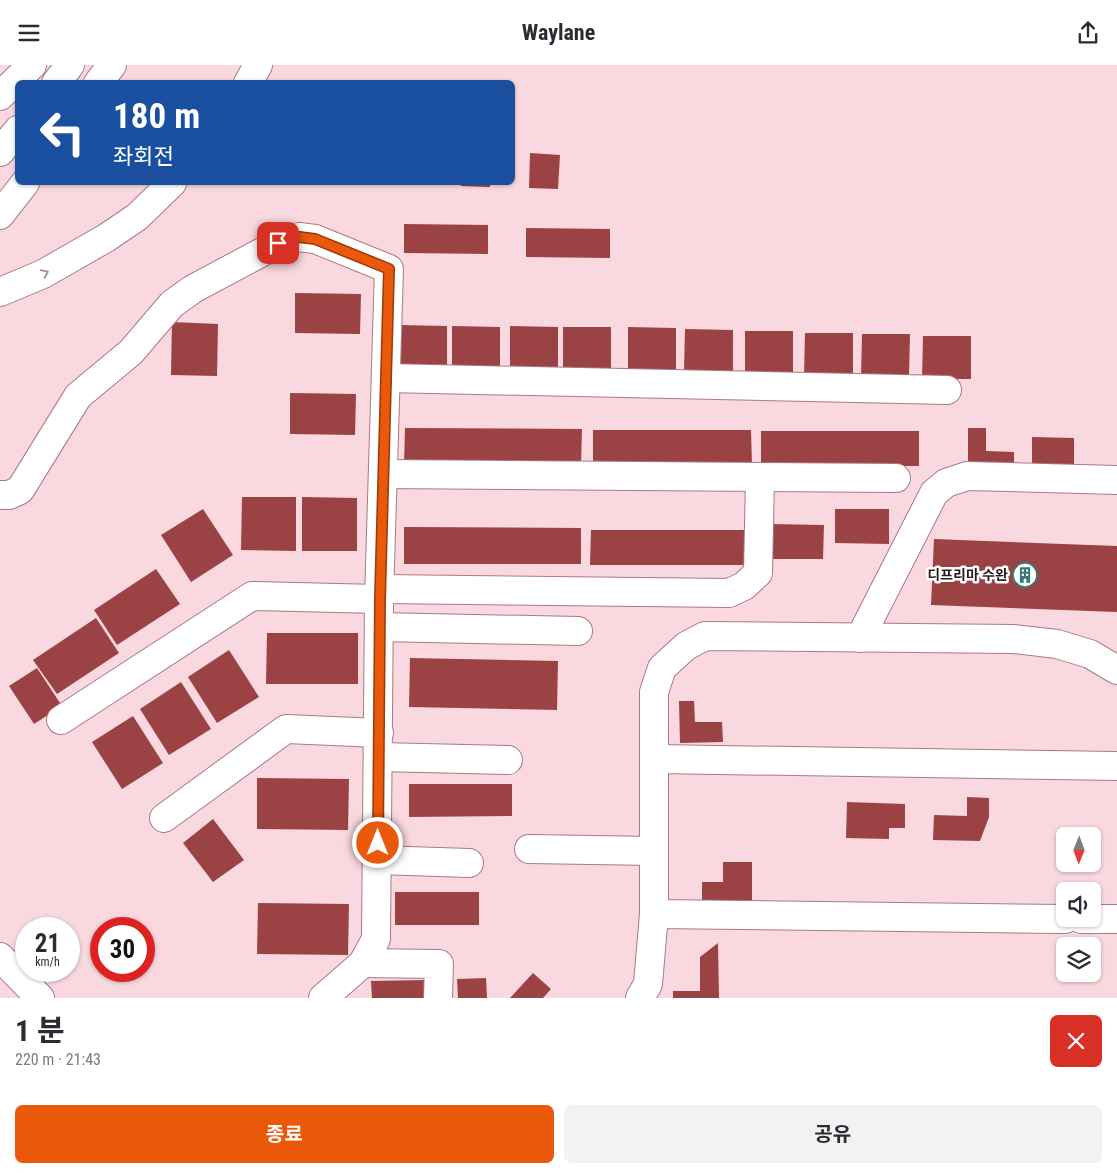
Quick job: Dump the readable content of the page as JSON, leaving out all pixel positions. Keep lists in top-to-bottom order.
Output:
{
  "places": {
    "building": ["디프리마 수완"]
  },
  "north": "bottom",
  "page": {
    "header": "Waylane",
    "turn": ["180 m", "좌회전"],
    "speed": "21 km/h",
    "limit": "30",
    "heading": ["1 분", "220 m · 21:43"],
    "buttons": ["종료", "공유"]
  }
}
